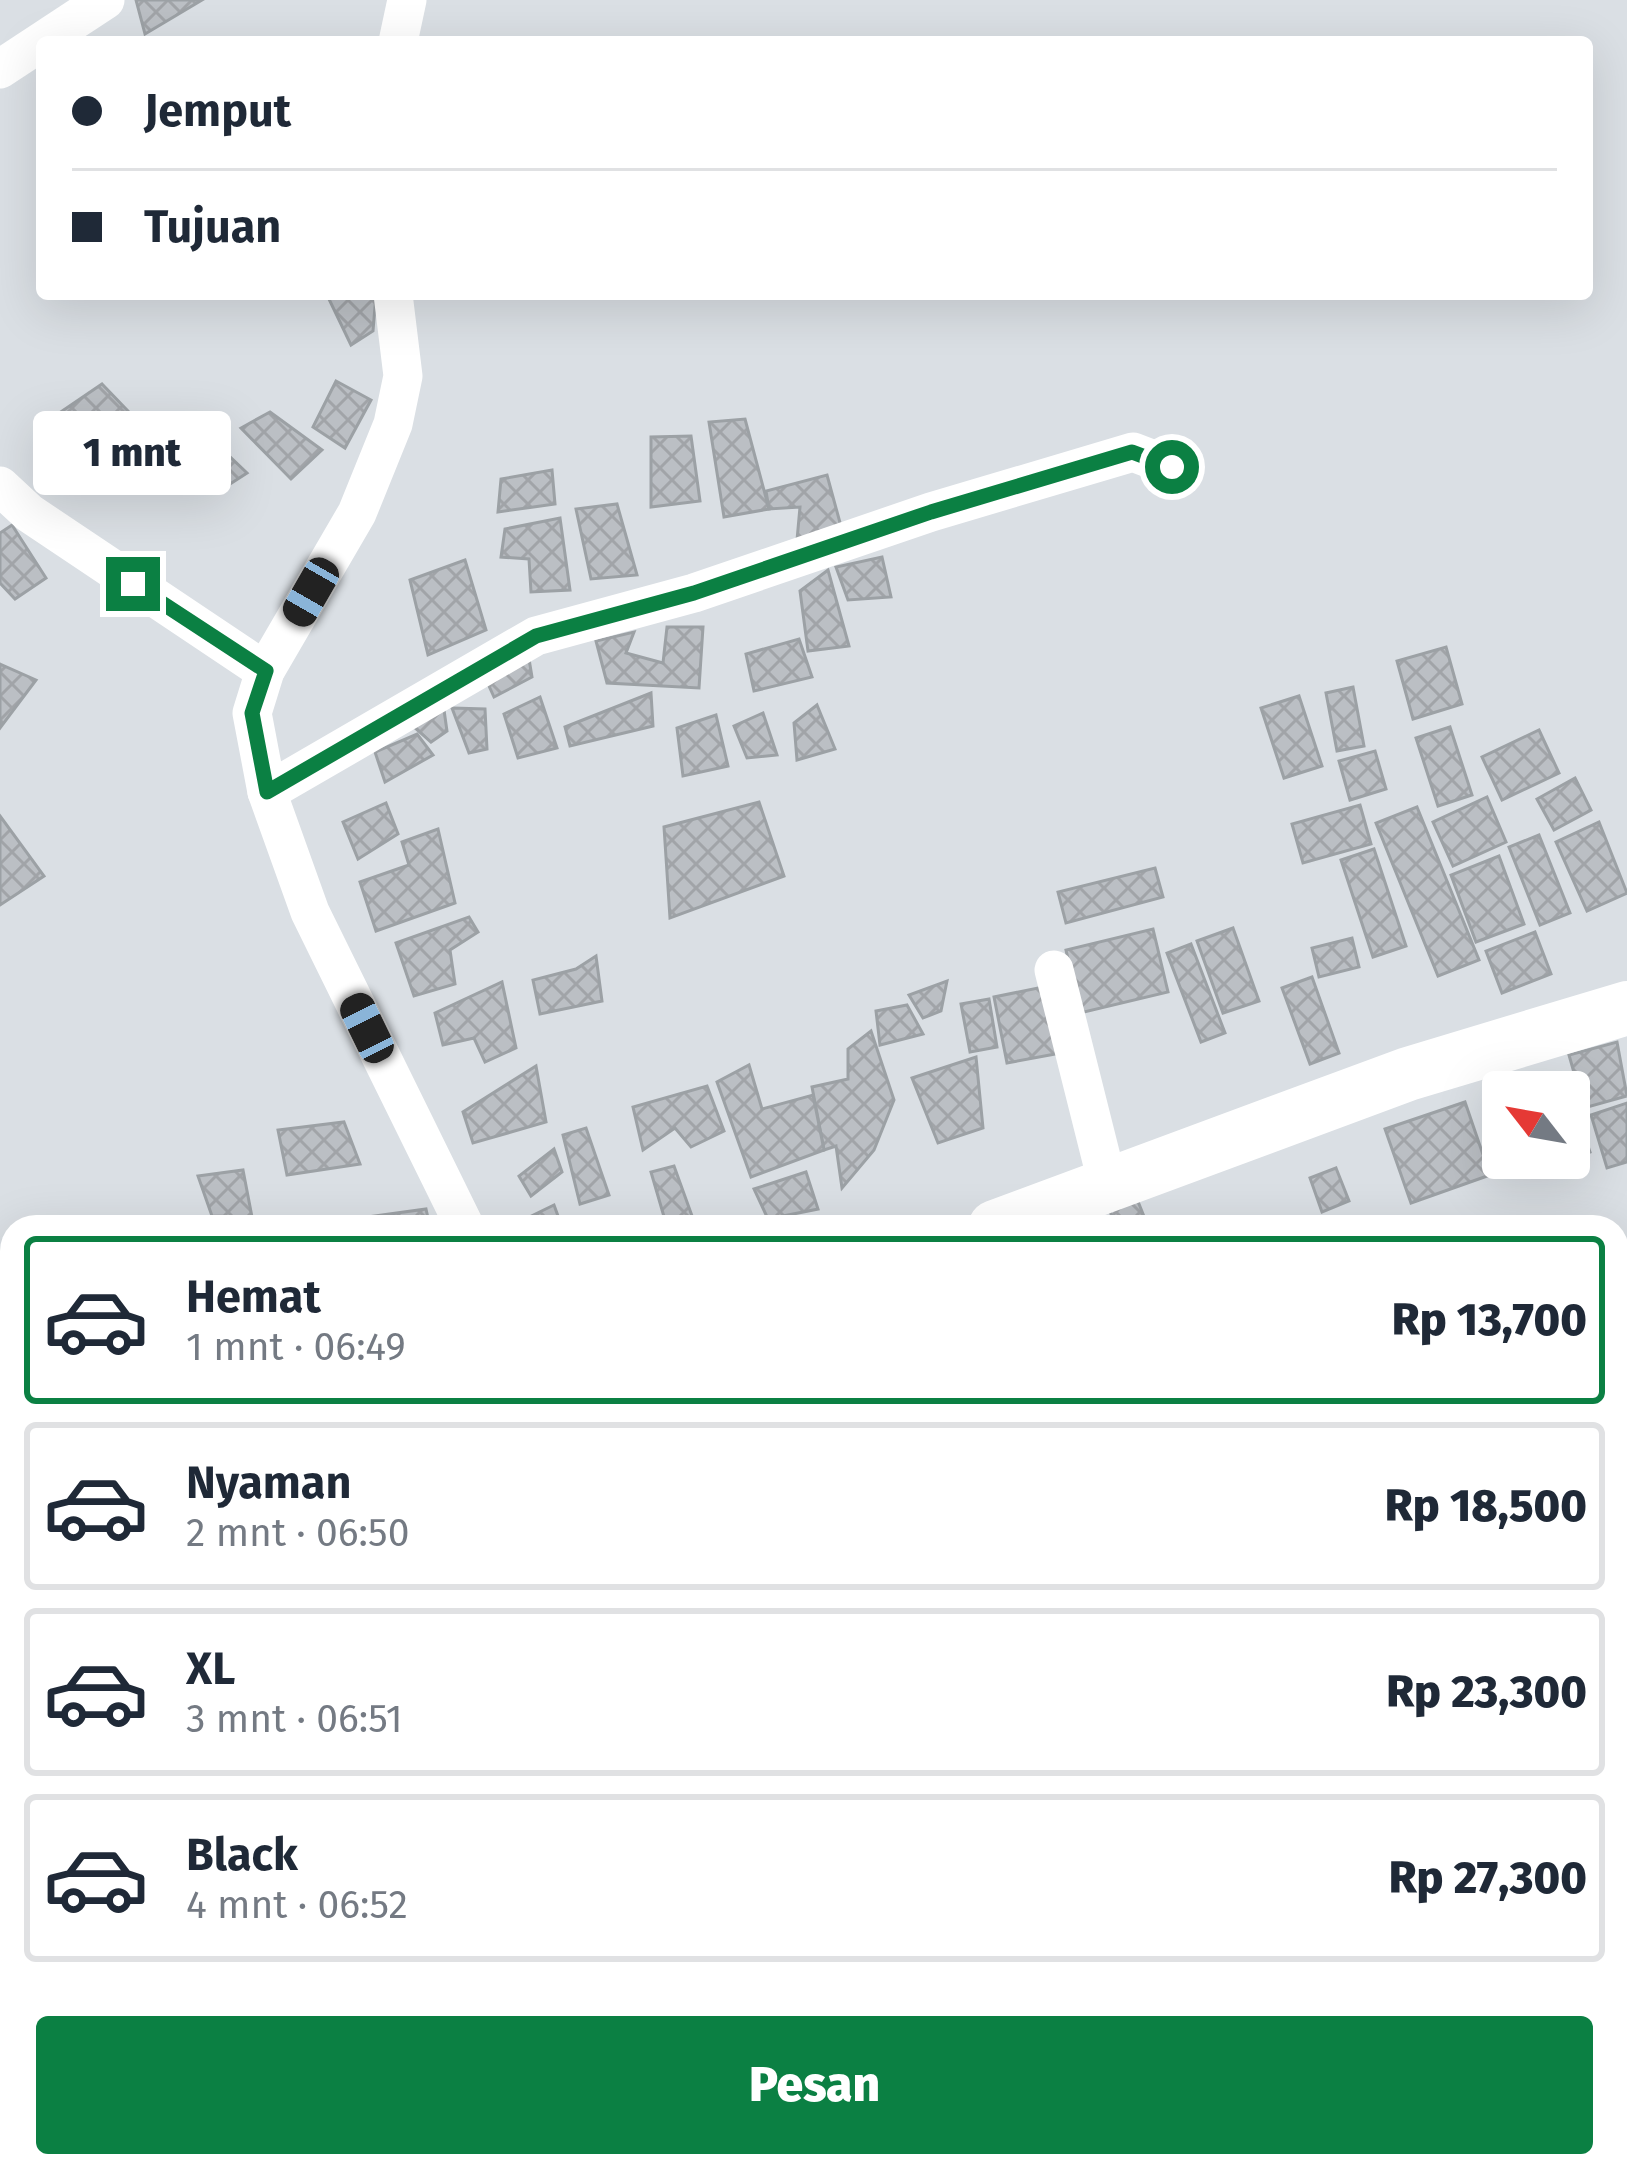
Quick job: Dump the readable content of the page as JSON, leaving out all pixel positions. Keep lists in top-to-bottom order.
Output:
{
  "north": "top left",
  "page": {
    "banner": ["Jemput", "Tujuan"],
    "bubble": "1 mnt",
    "list": [
      {
        "name": "Hemat",
        "note": "1 mnt · 06:49",
        "value": "Rp 13,700"
      },
      {
        "name": "Nyaman",
        "note": "2 mnt · 06:50",
        "value": "Rp 18,500"
      },
      {
        "name": "XL",
        "note": "3 mnt · 06:51",
        "value": "Rp 23,300"
      },
      {
        "name": "Black",
        "note": "4 mnt · 06:52",
        "value": "Rp 27,300"
      }
    ],
    "buttons": "Pesan"
  }
}
